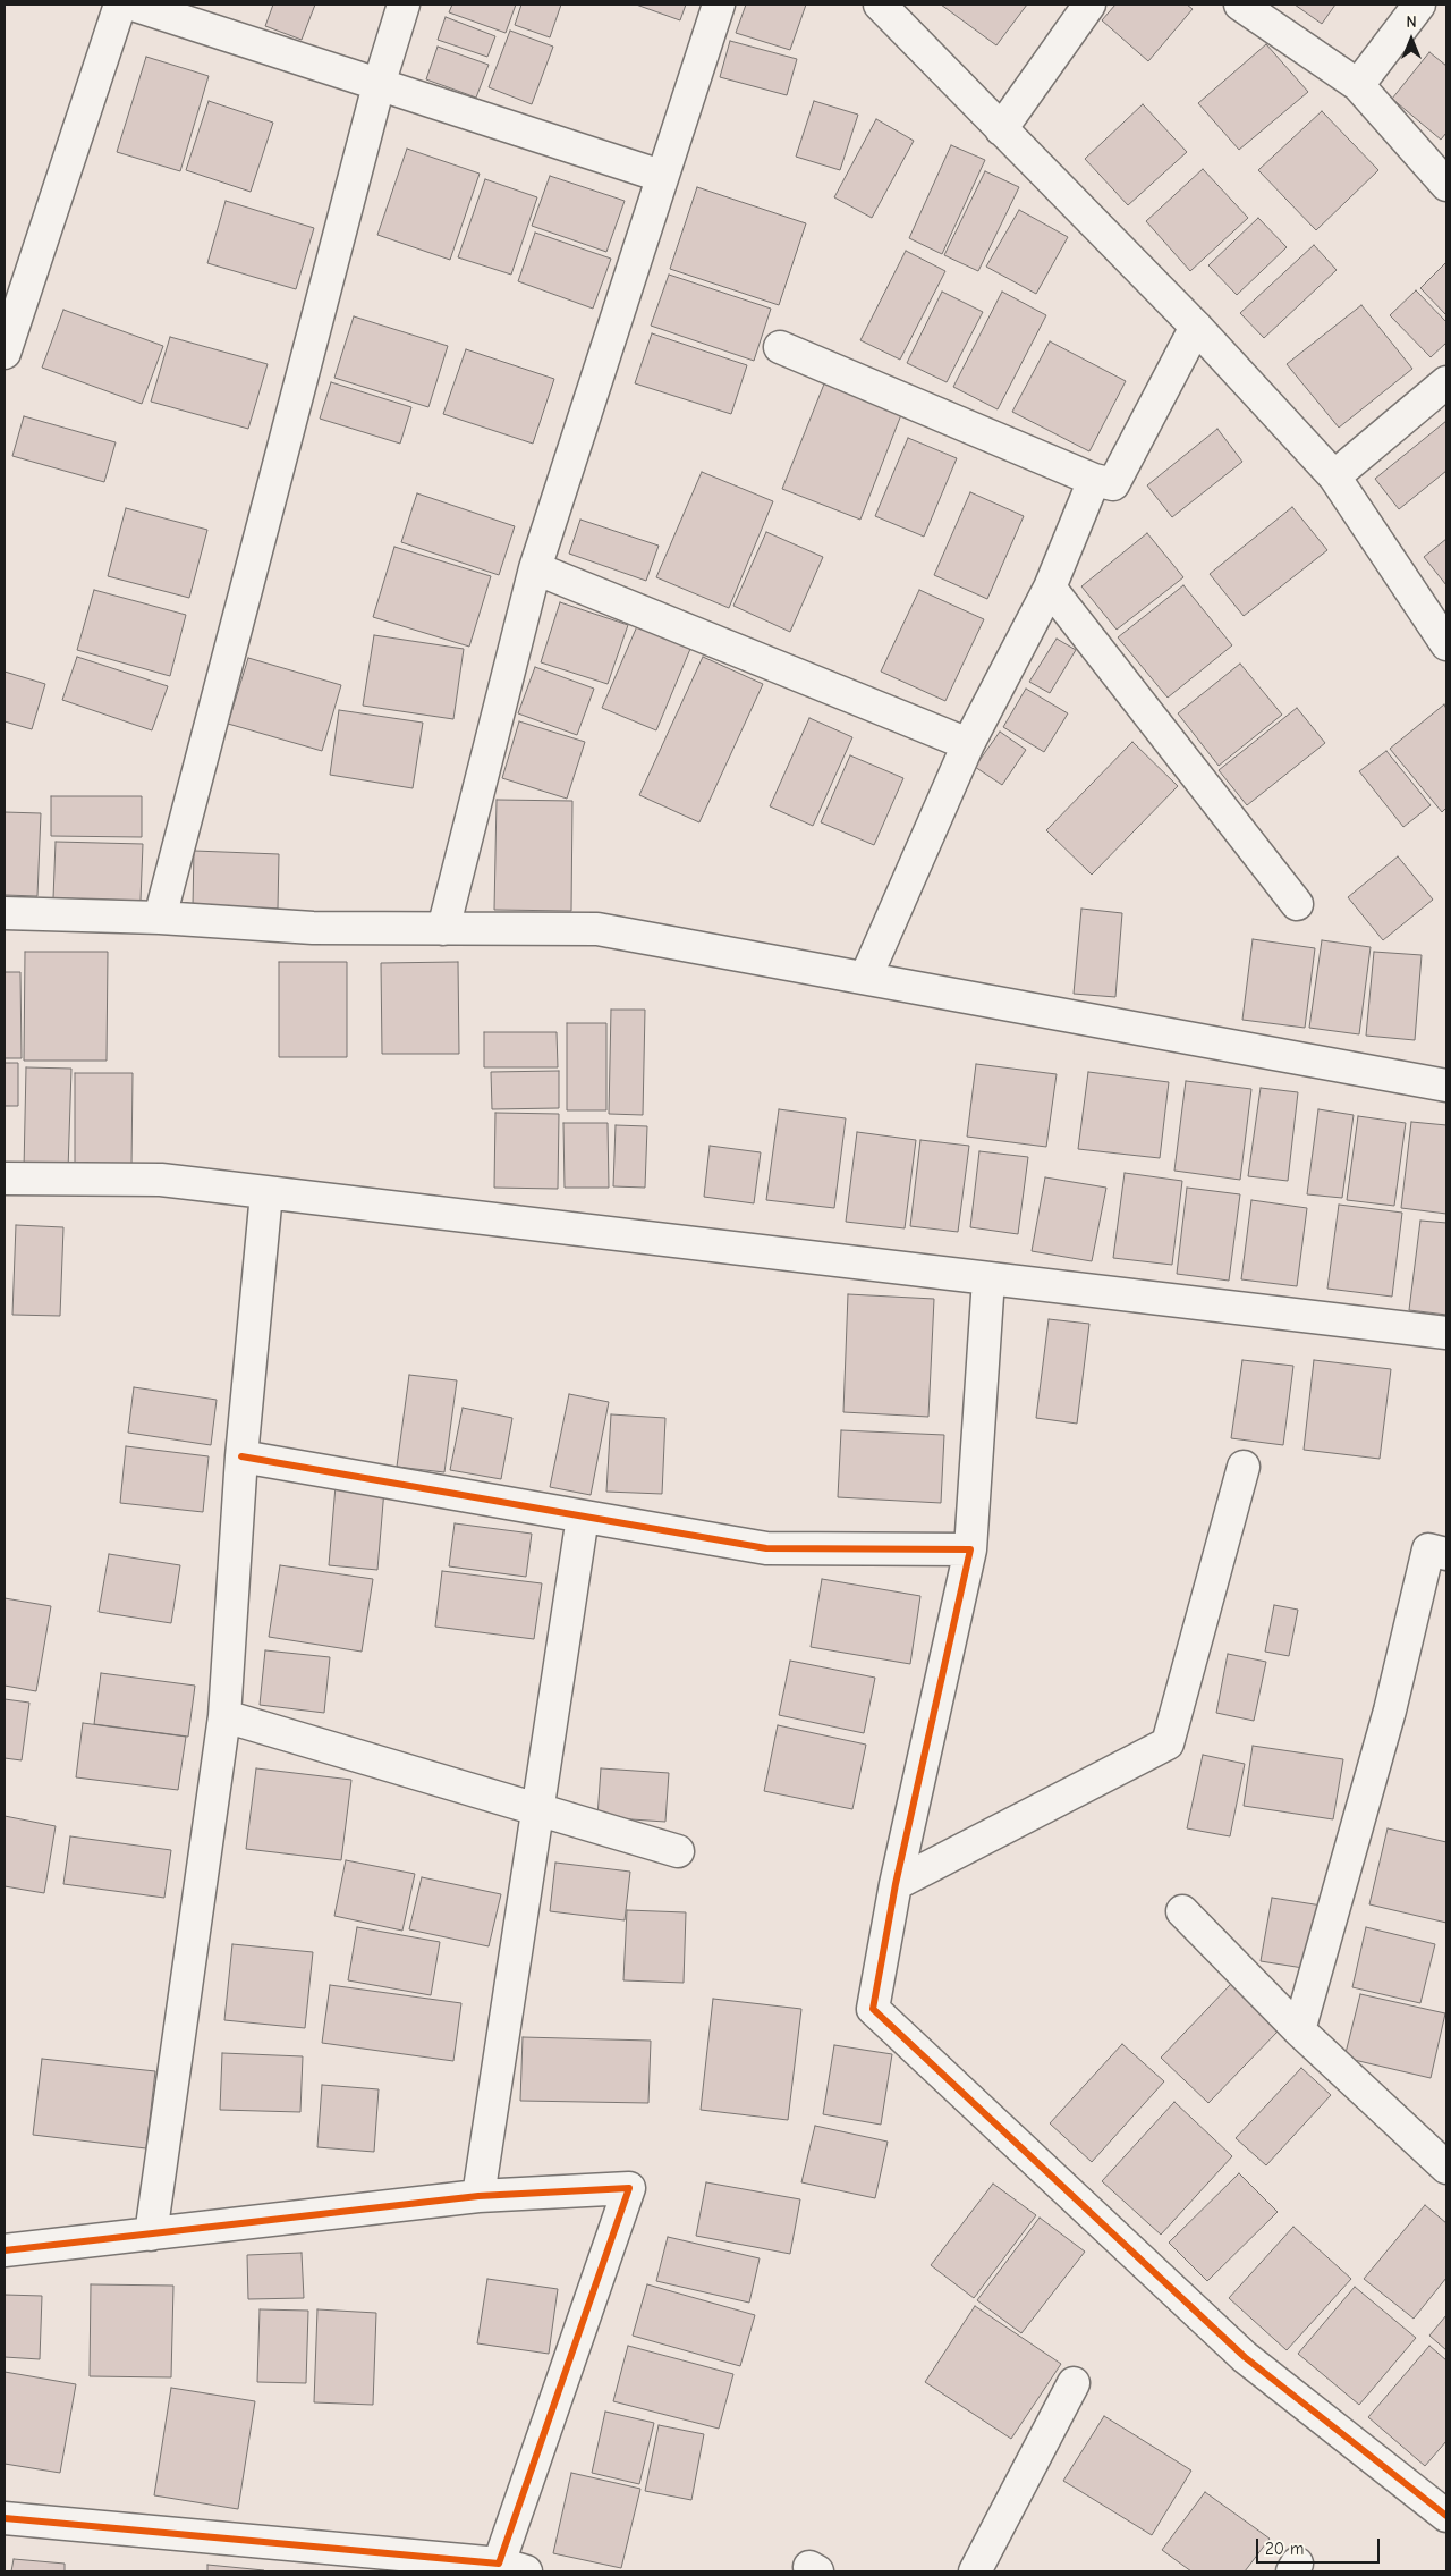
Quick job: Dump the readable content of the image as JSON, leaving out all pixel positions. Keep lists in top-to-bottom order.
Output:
{
  "scale_bar": "20 m",
  "north": "top"
}
